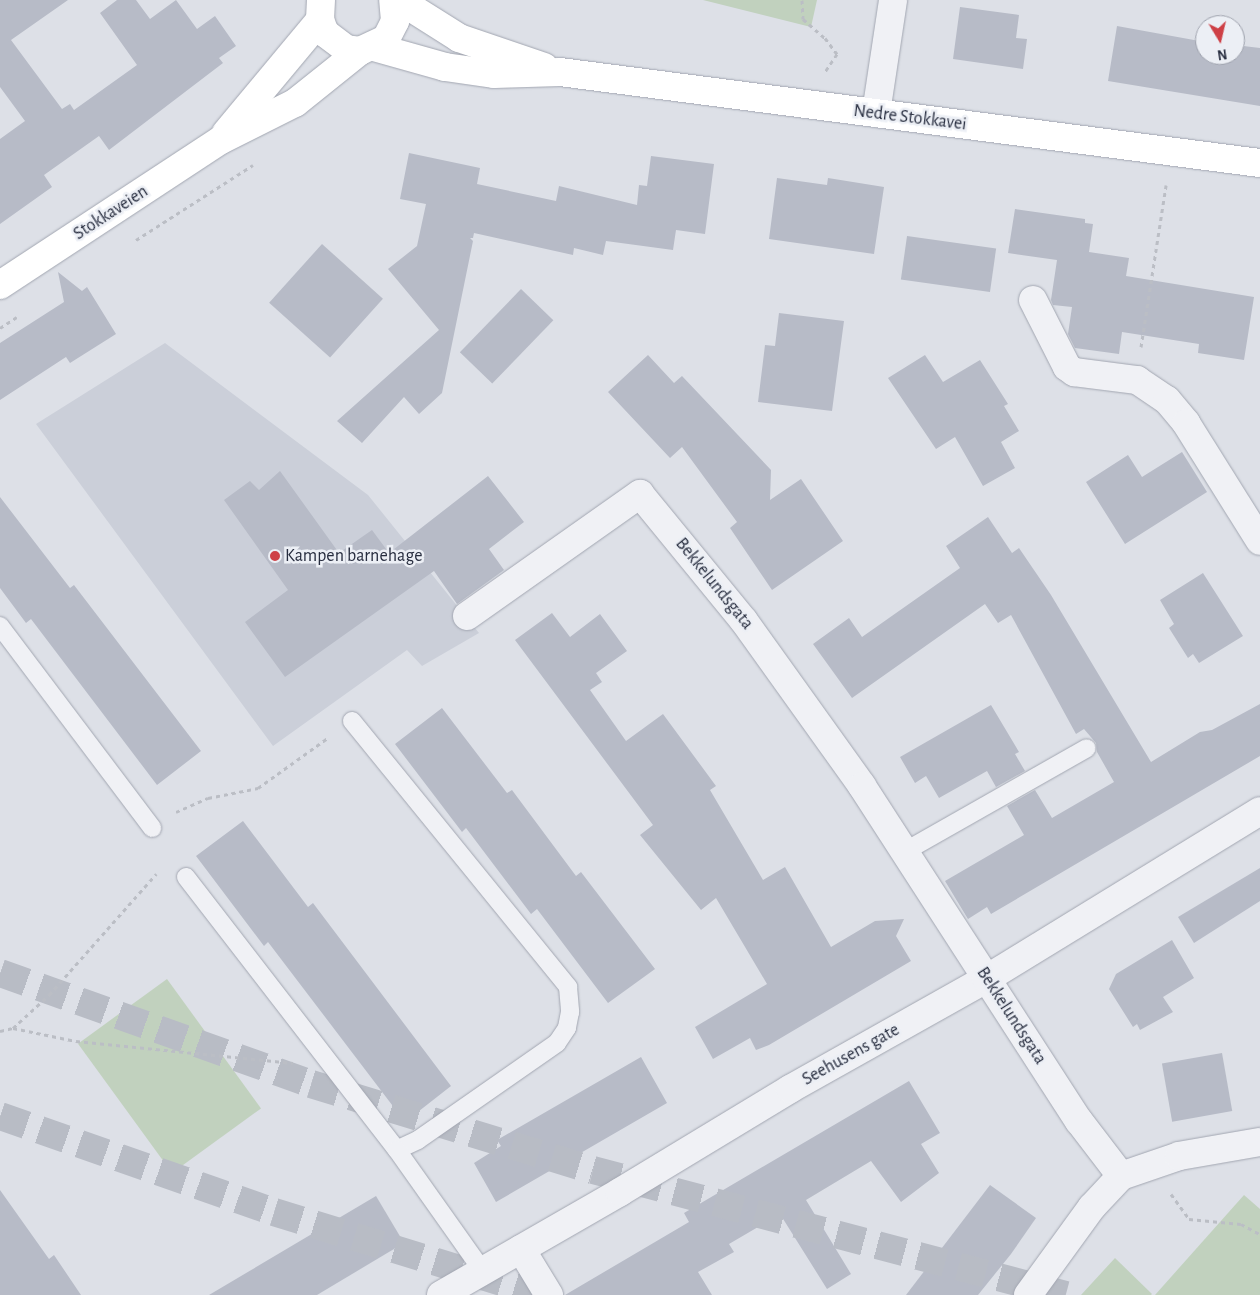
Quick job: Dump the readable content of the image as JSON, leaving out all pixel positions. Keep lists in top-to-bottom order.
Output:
{
  "streets": {
    "main road": ["Nedre Stokkavei", "Stokkaveien"],
    "street": ["Bekkelundsgata", "Seehusens gate"]
  },
  "crossings": [
    ["Nedre Stokkavei", "Stokkaveien"],
    ["Bekkelundsgata", "Seehusens gate"]
  ],
  "places": ["Kampen barnehage"],
  "north": "bottom"
}
